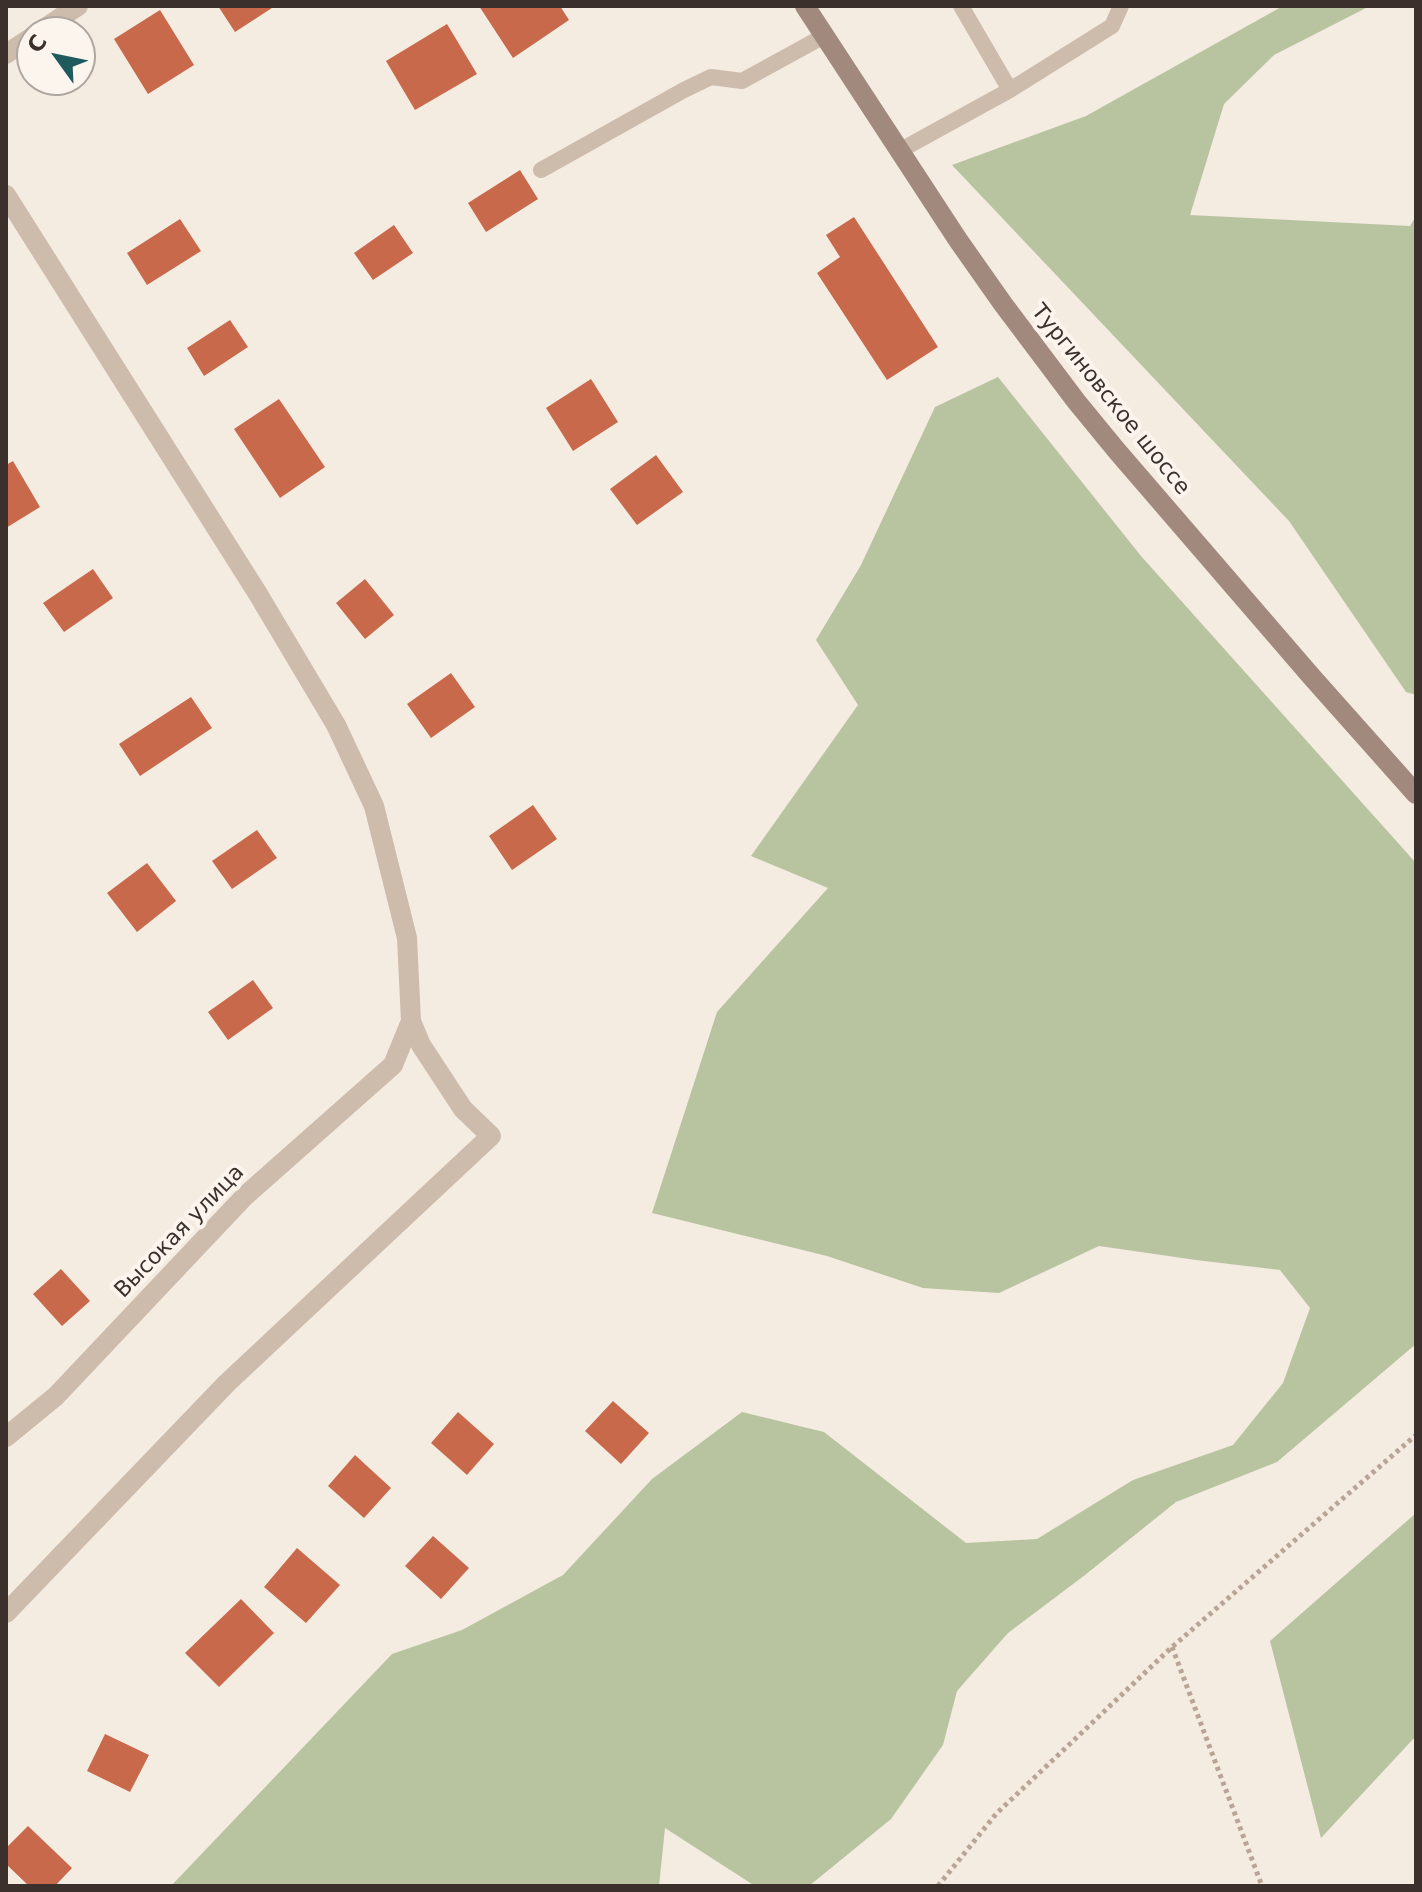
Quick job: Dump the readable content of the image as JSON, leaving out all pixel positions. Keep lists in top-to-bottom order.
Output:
{
  "streets": {
    "main road": ["Тургиновское шоссе"],
    "street": ["Высокая улица"]
  },
  "north": "top left"
}
